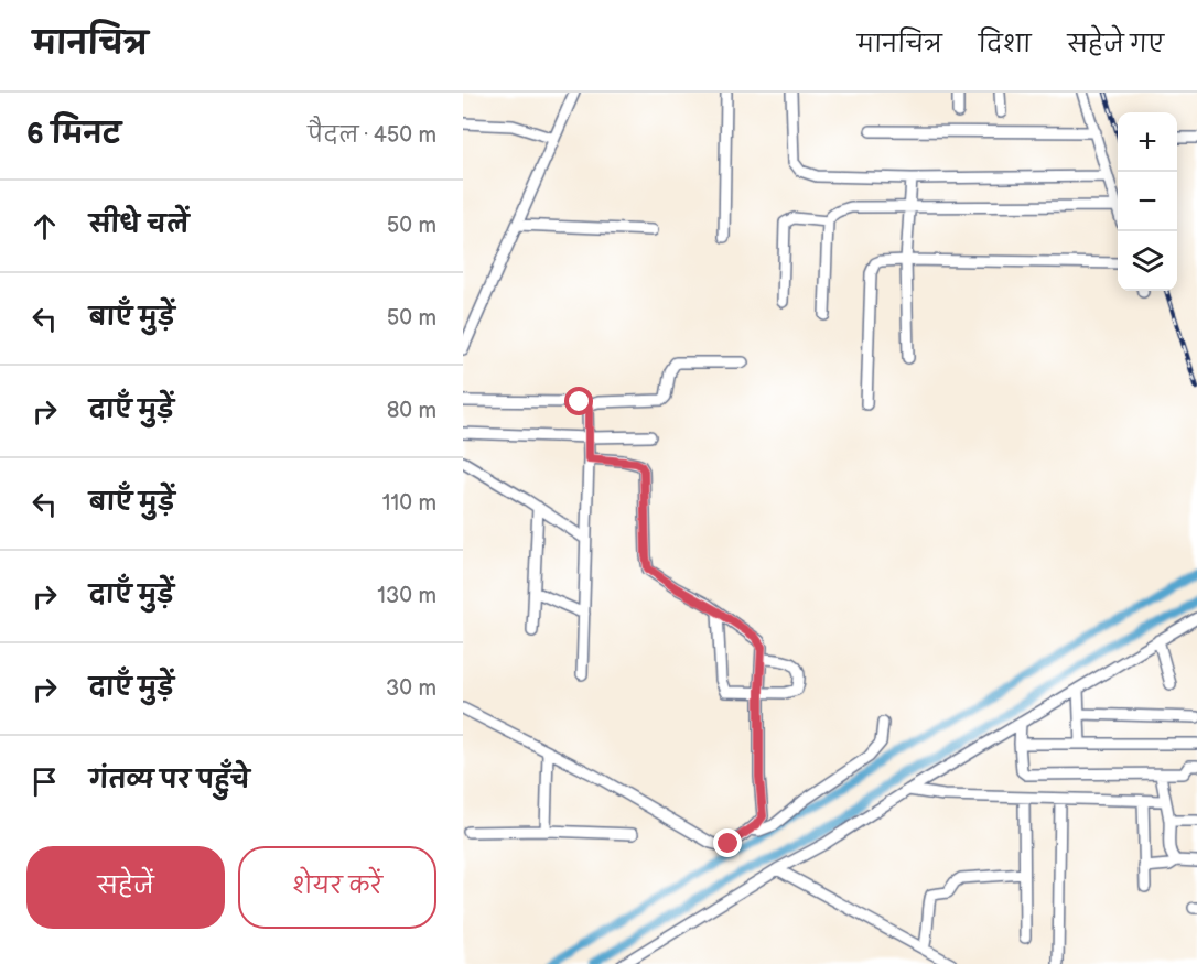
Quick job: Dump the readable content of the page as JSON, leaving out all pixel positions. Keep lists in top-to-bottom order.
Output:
{
  "page": {
    "header": "मानचित्र",
    "nav": ["मानचित्र", "दिशा", "सहेजे गए"],
    "heading": ["6 मिनट", "पैदल · 450 m"],
    "map_buttons": ["+", "−"],
    "list": [
      ["सीधे चलें", "50 m"],
      ["बाएँ मुड़ें", "50 m"],
      ["दाएँ मुड़ें", "80 m"],
      ["बाएँ मुड़ें", "110 m"],
      ["दाएँ मुड़ें", "130 m"],
      ["दाएँ मुड़ें", "30 m"],
      "गंतव्य पर पहुँचे"
    ],
    "buttons": ["सहेजें", "शेयर करें"]
  }
}
